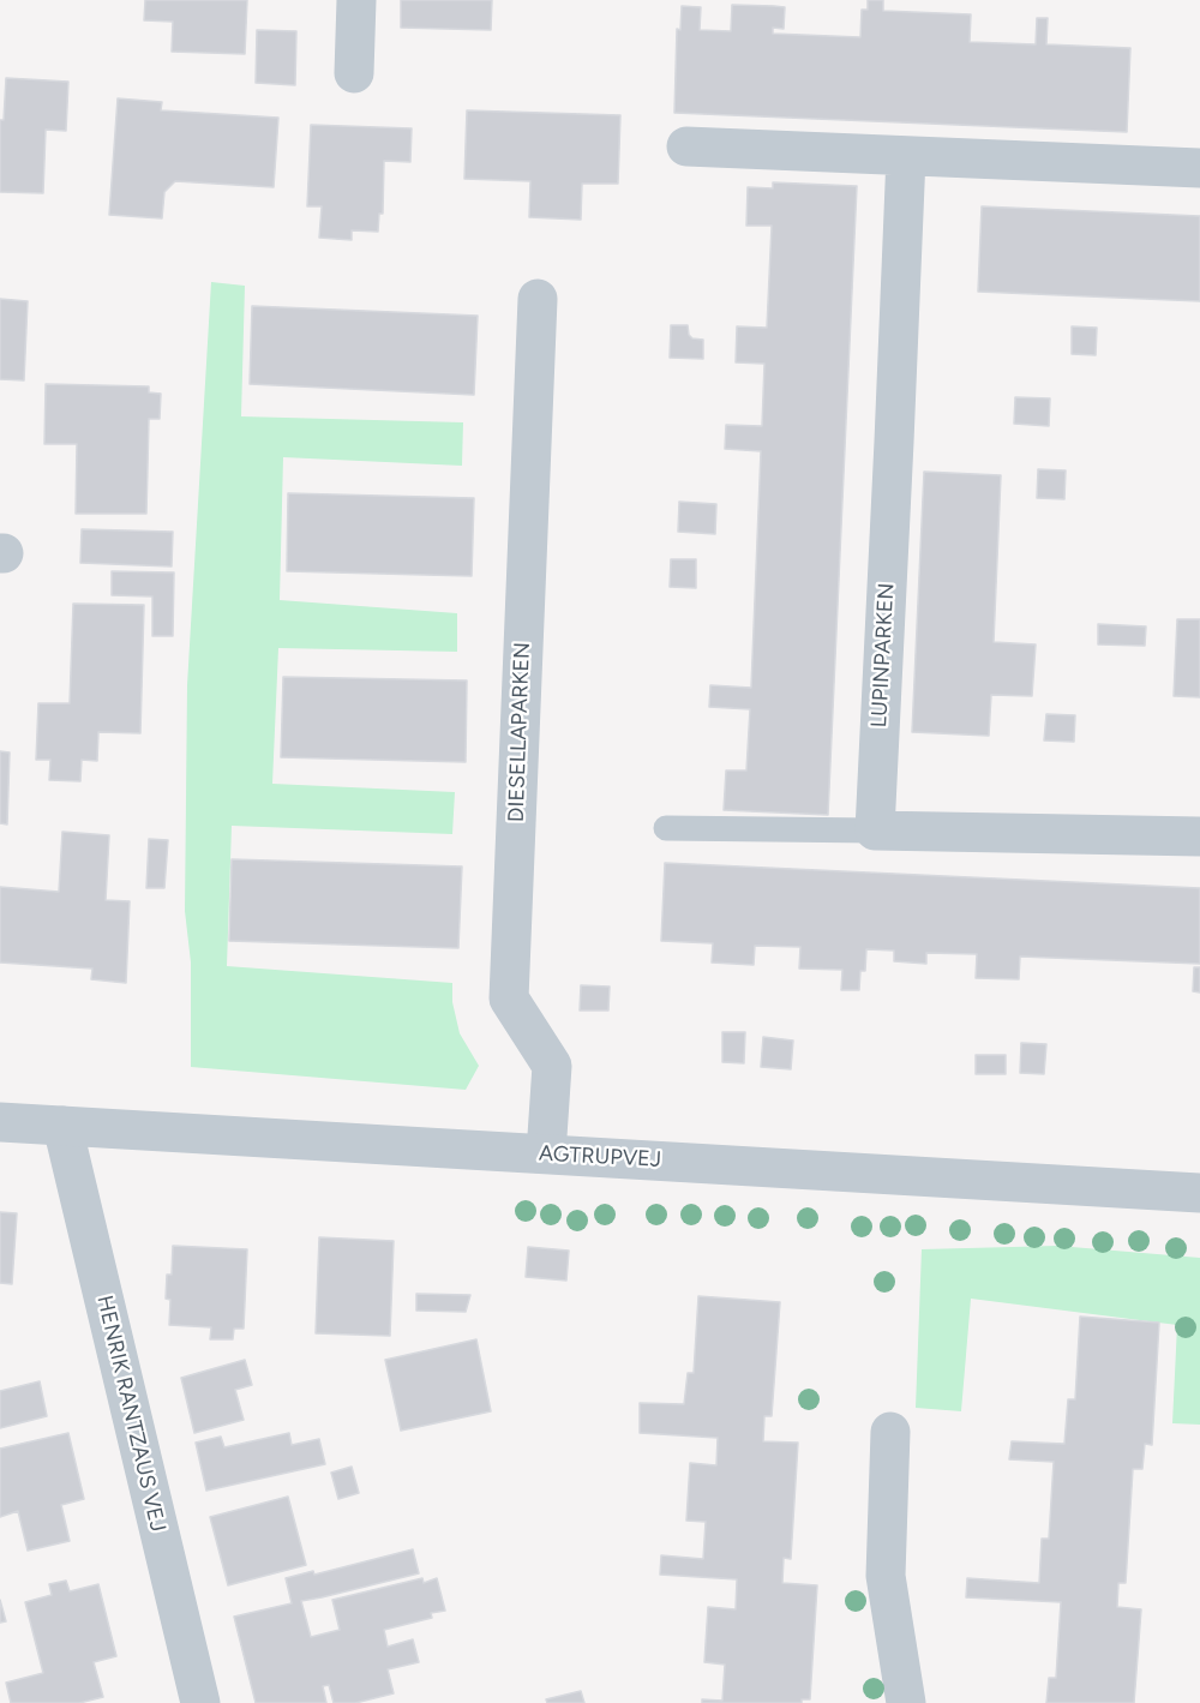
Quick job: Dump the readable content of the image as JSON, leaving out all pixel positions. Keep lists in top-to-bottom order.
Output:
{
  "streets": {
    "street": [
      "LUPINPARKEN",
      "DIESELLAPARKEN",
      "AGTRUPVEJ",
      "HENRIK RANTZAUS VEJ"
    ]
  },
  "crossings": [
    ["DIESELLAPARKEN", "AGTRUPVEJ"],
    ["AGTRUPVEJ", "HENRIK RANTZAUS VEJ"]
  ]
}
